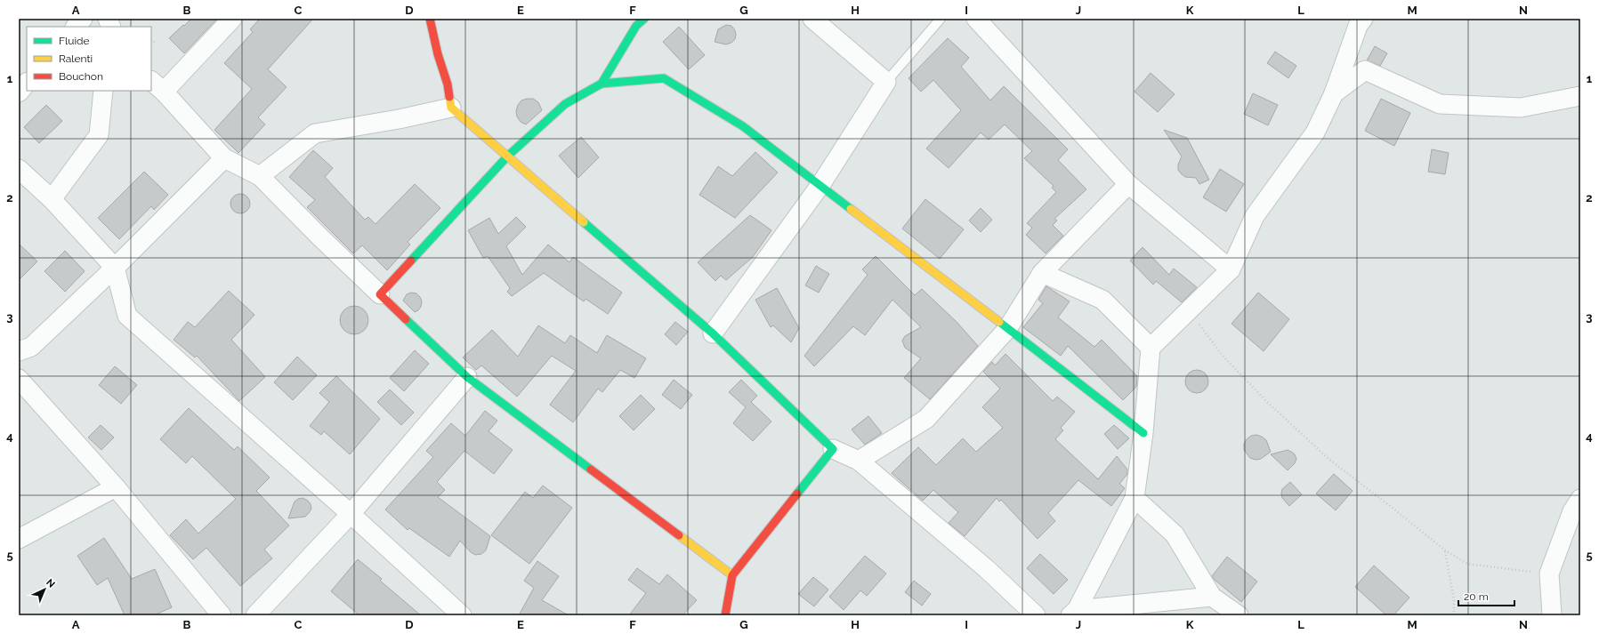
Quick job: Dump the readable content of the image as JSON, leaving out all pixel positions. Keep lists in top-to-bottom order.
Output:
{
  "legend": ["Fluide", "Ralenti", "Bouchon"],
  "scale_bar": "20 m",
  "north": "top right",
  "grid": {
    "columns": [
      "A",
      "B",
      "C",
      "D",
      "E",
      "F",
      "G",
      "H",
      "I",
      "J",
      "K",
      "L",
      "M",
      "N"
    ],
    "rows": [
      "1",
      "2",
      "3",
      "4",
      "5"
    ]
  }
}
